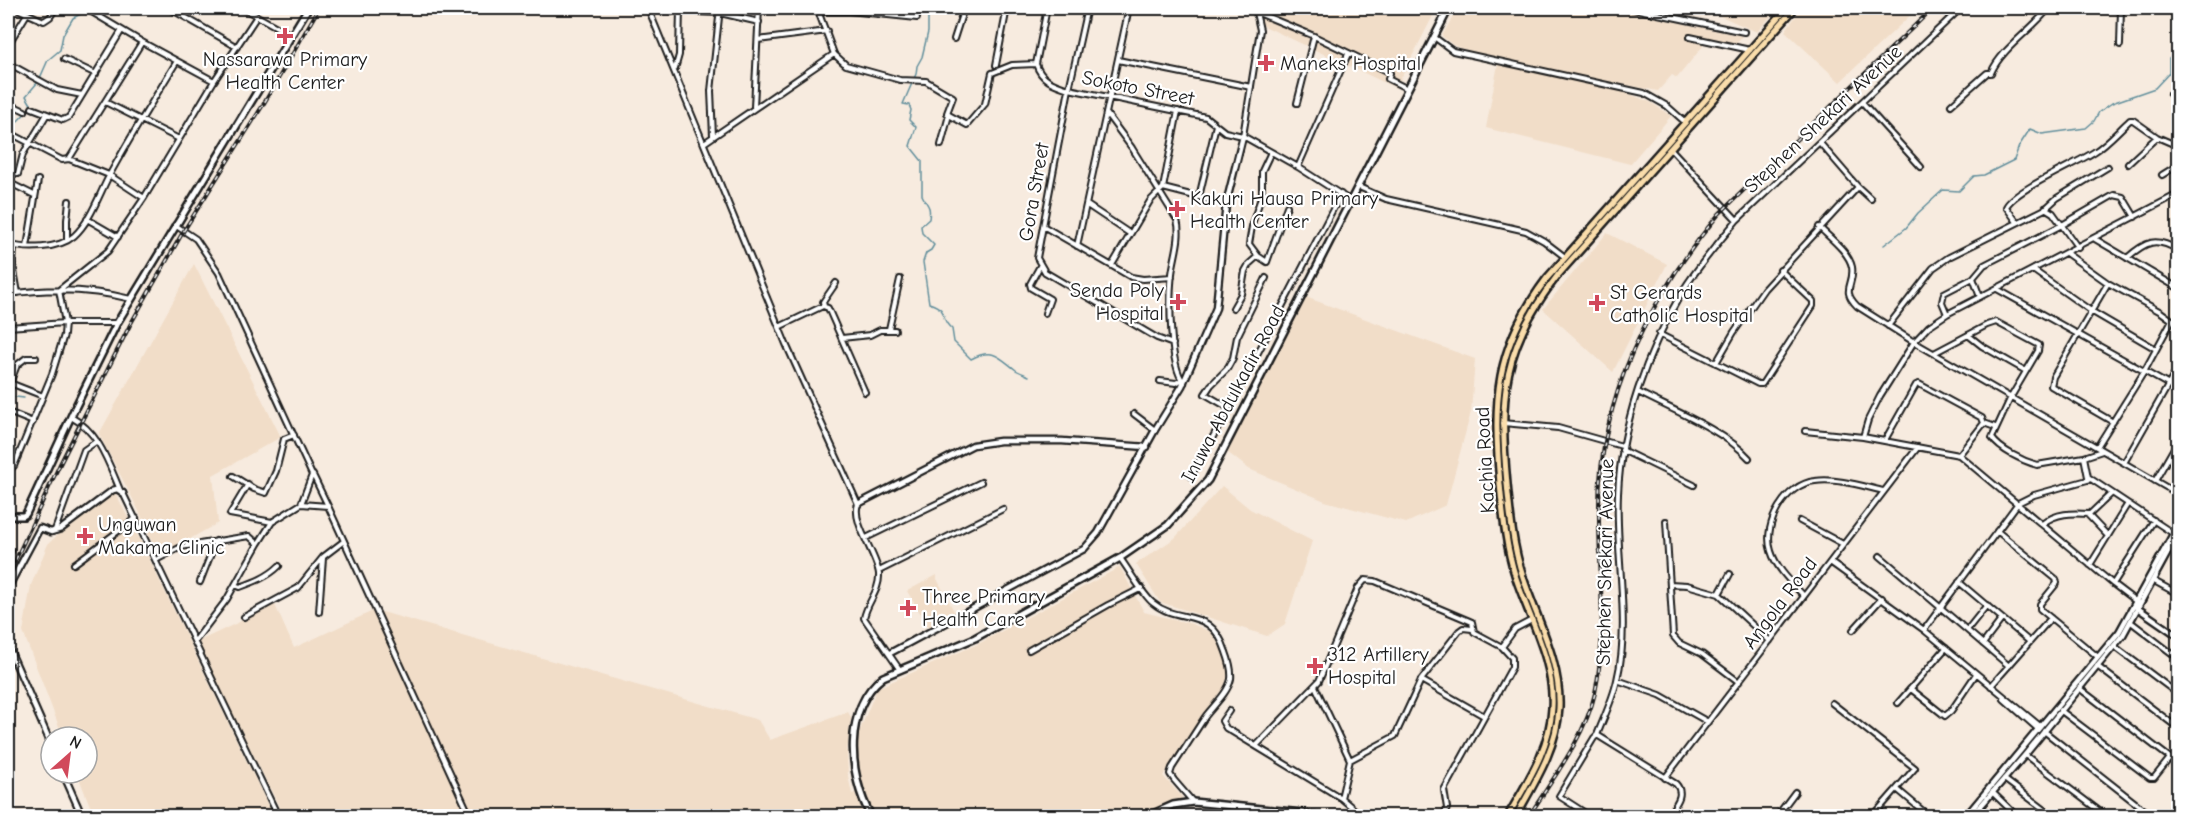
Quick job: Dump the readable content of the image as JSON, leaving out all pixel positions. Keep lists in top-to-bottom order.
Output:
{
  "streets": {
    "main road": ["Inuwa Abdulkadir Road", "Kachia Road"],
    "street": [
      "Sokoto Street",
      "Stephen Shekari Avenue",
      "Gora Street",
      "Angola Road"
    ]
  },
  "crossings": [
    ["Sokoto Street", "Gora Street"],
    ["Sokoto Street", "Inuwa Abdulkadir Road"]
  ],
  "places": {
    "health": [
      "Nassarawa Primary Health Center",
      "Maneks Hospital",
      "Kakuri Hausa Primary Health Center",
      "Senda Poly Hospital",
      "St Gerards Catholic Hospital",
      "Unguwan Makama Clinic",
      "Three Primary Health Care",
      "312 Artillery Hospital"
    ]
  },
  "north": "top right"
}
